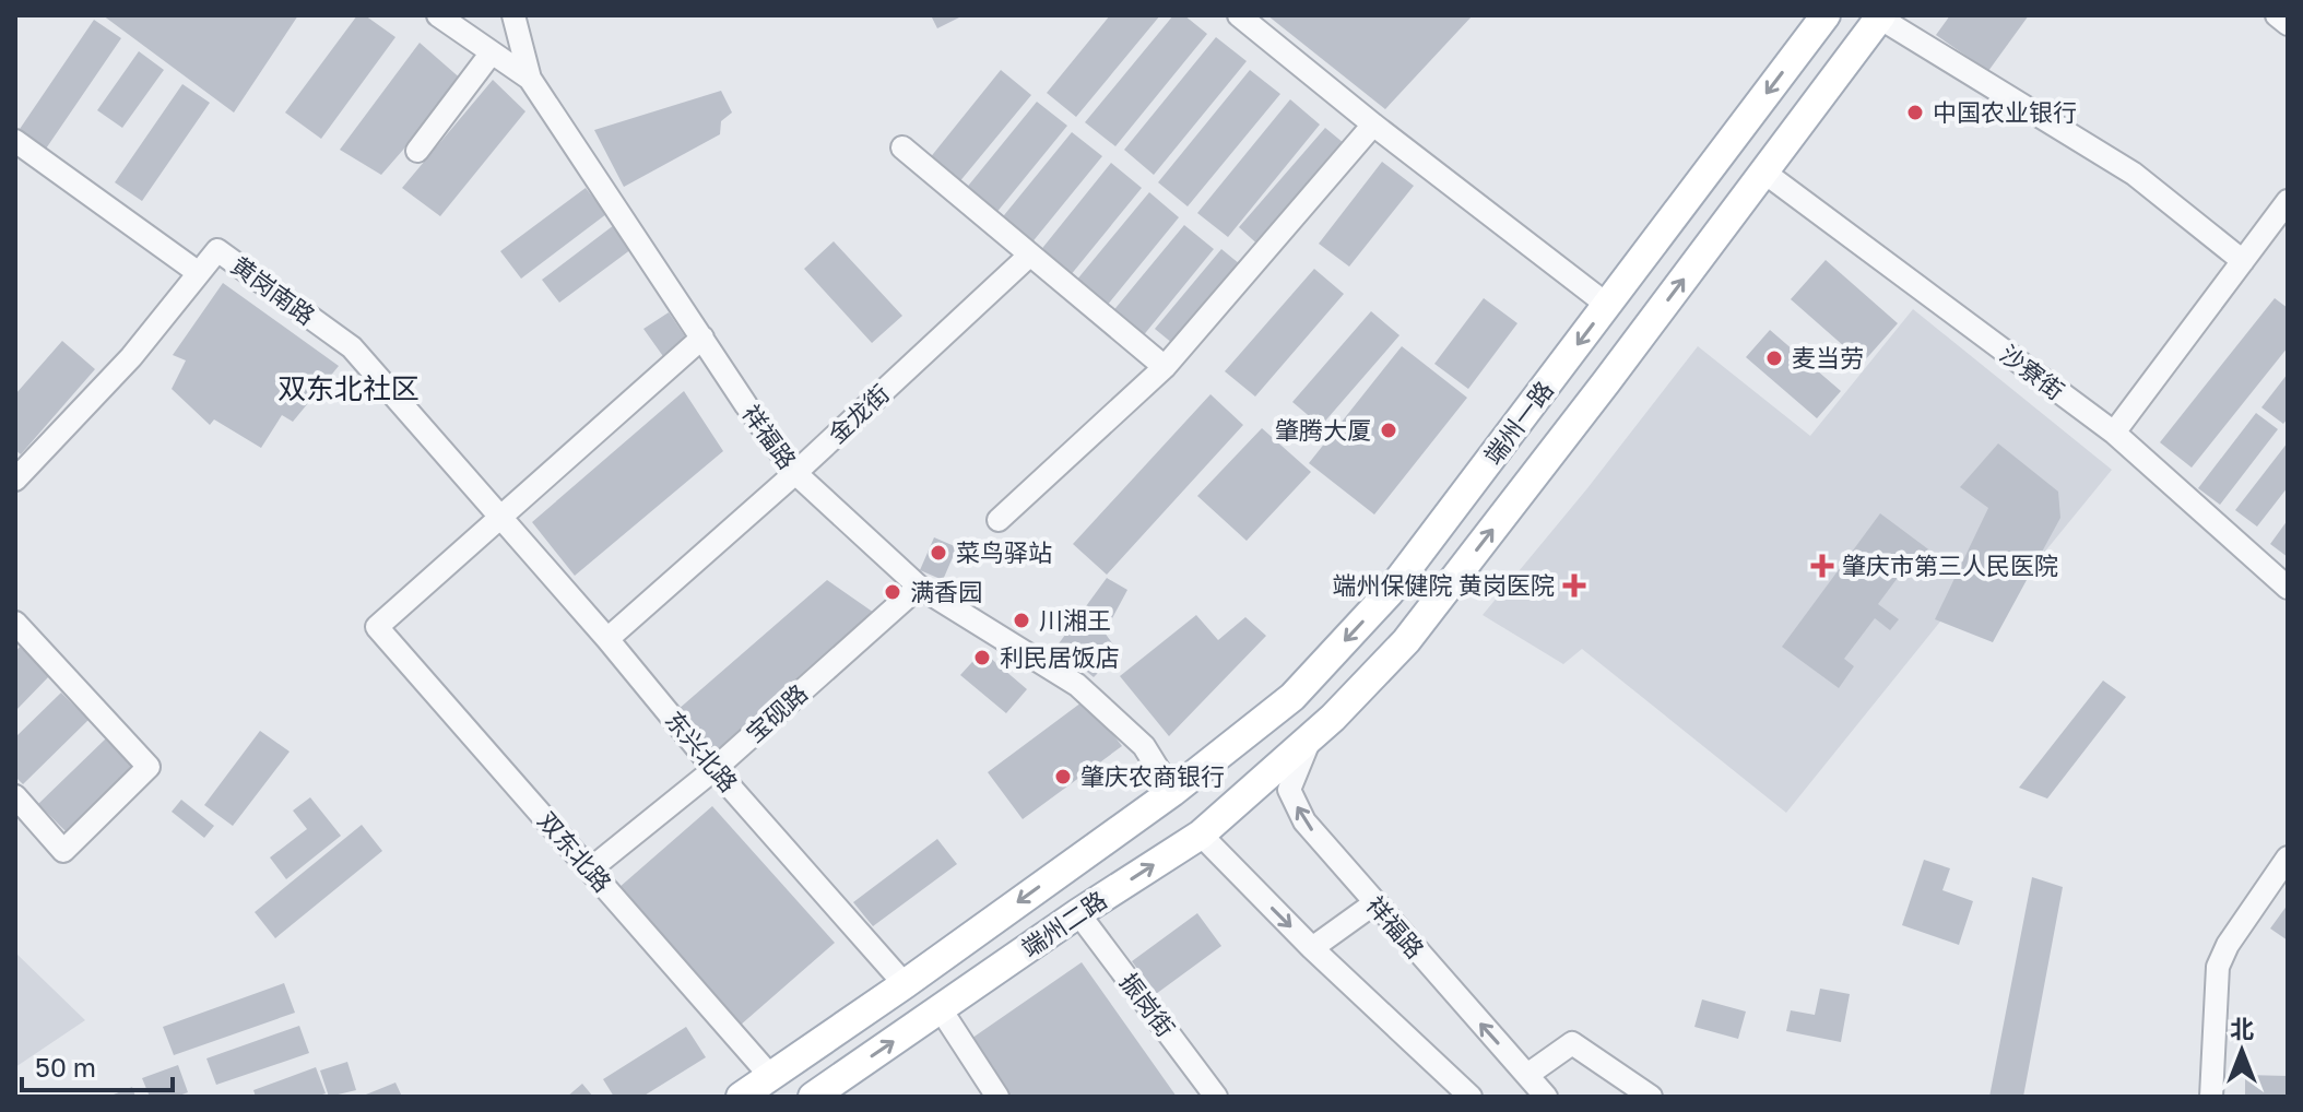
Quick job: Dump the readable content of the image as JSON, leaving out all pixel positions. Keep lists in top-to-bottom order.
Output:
{
  "streets": {
    "main road": ["端州一路", "端州二路"],
    "street": [
      "黄岗南路",
      "沙寮街",
      "金龙街",
      "祥福路",
      "宝砚路",
      "东兴北路",
      "双东北路",
      "振岗街"
    ]
  },
  "crossings": [
    ["黄岗南路", "东兴北路"],
    ["黄岗南路", "双东北路"],
    ["沙寮街", "端州一路"],
    ["金龙街", "祥福路"],
    ["金龙街", "东兴北路"],
    ["端州一路", "祥福路"],
    ["端州一路", "端州二路"],
    ["祥福路", "宝砚路"],
    ["祥福路", "端州二路"],
    ["宝砚路", "东兴北路"],
    ["宝砚路", "双东北路"],
    ["东兴北路", "双东北路"],
    ["东兴北路", "端州二路"],
    ["双东北路", "端州二路"],
    ["端州二路", "振岗街"]
  ],
  "districts": ["双东北社区"],
  "places": {
    "other": [
      "中国农业银行",
      "麦当劳",
      "肇腾大厦",
      "菜鸟驿站",
      "满香园",
      "川湘王",
      "利民居饭店",
      "肇庆农商银行"
    ],
    "health": ["肇庆市第三人民医院", "端州保健院 黄岗医院"]
  },
  "scale_bar": "50 m",
  "north": "top"
}
